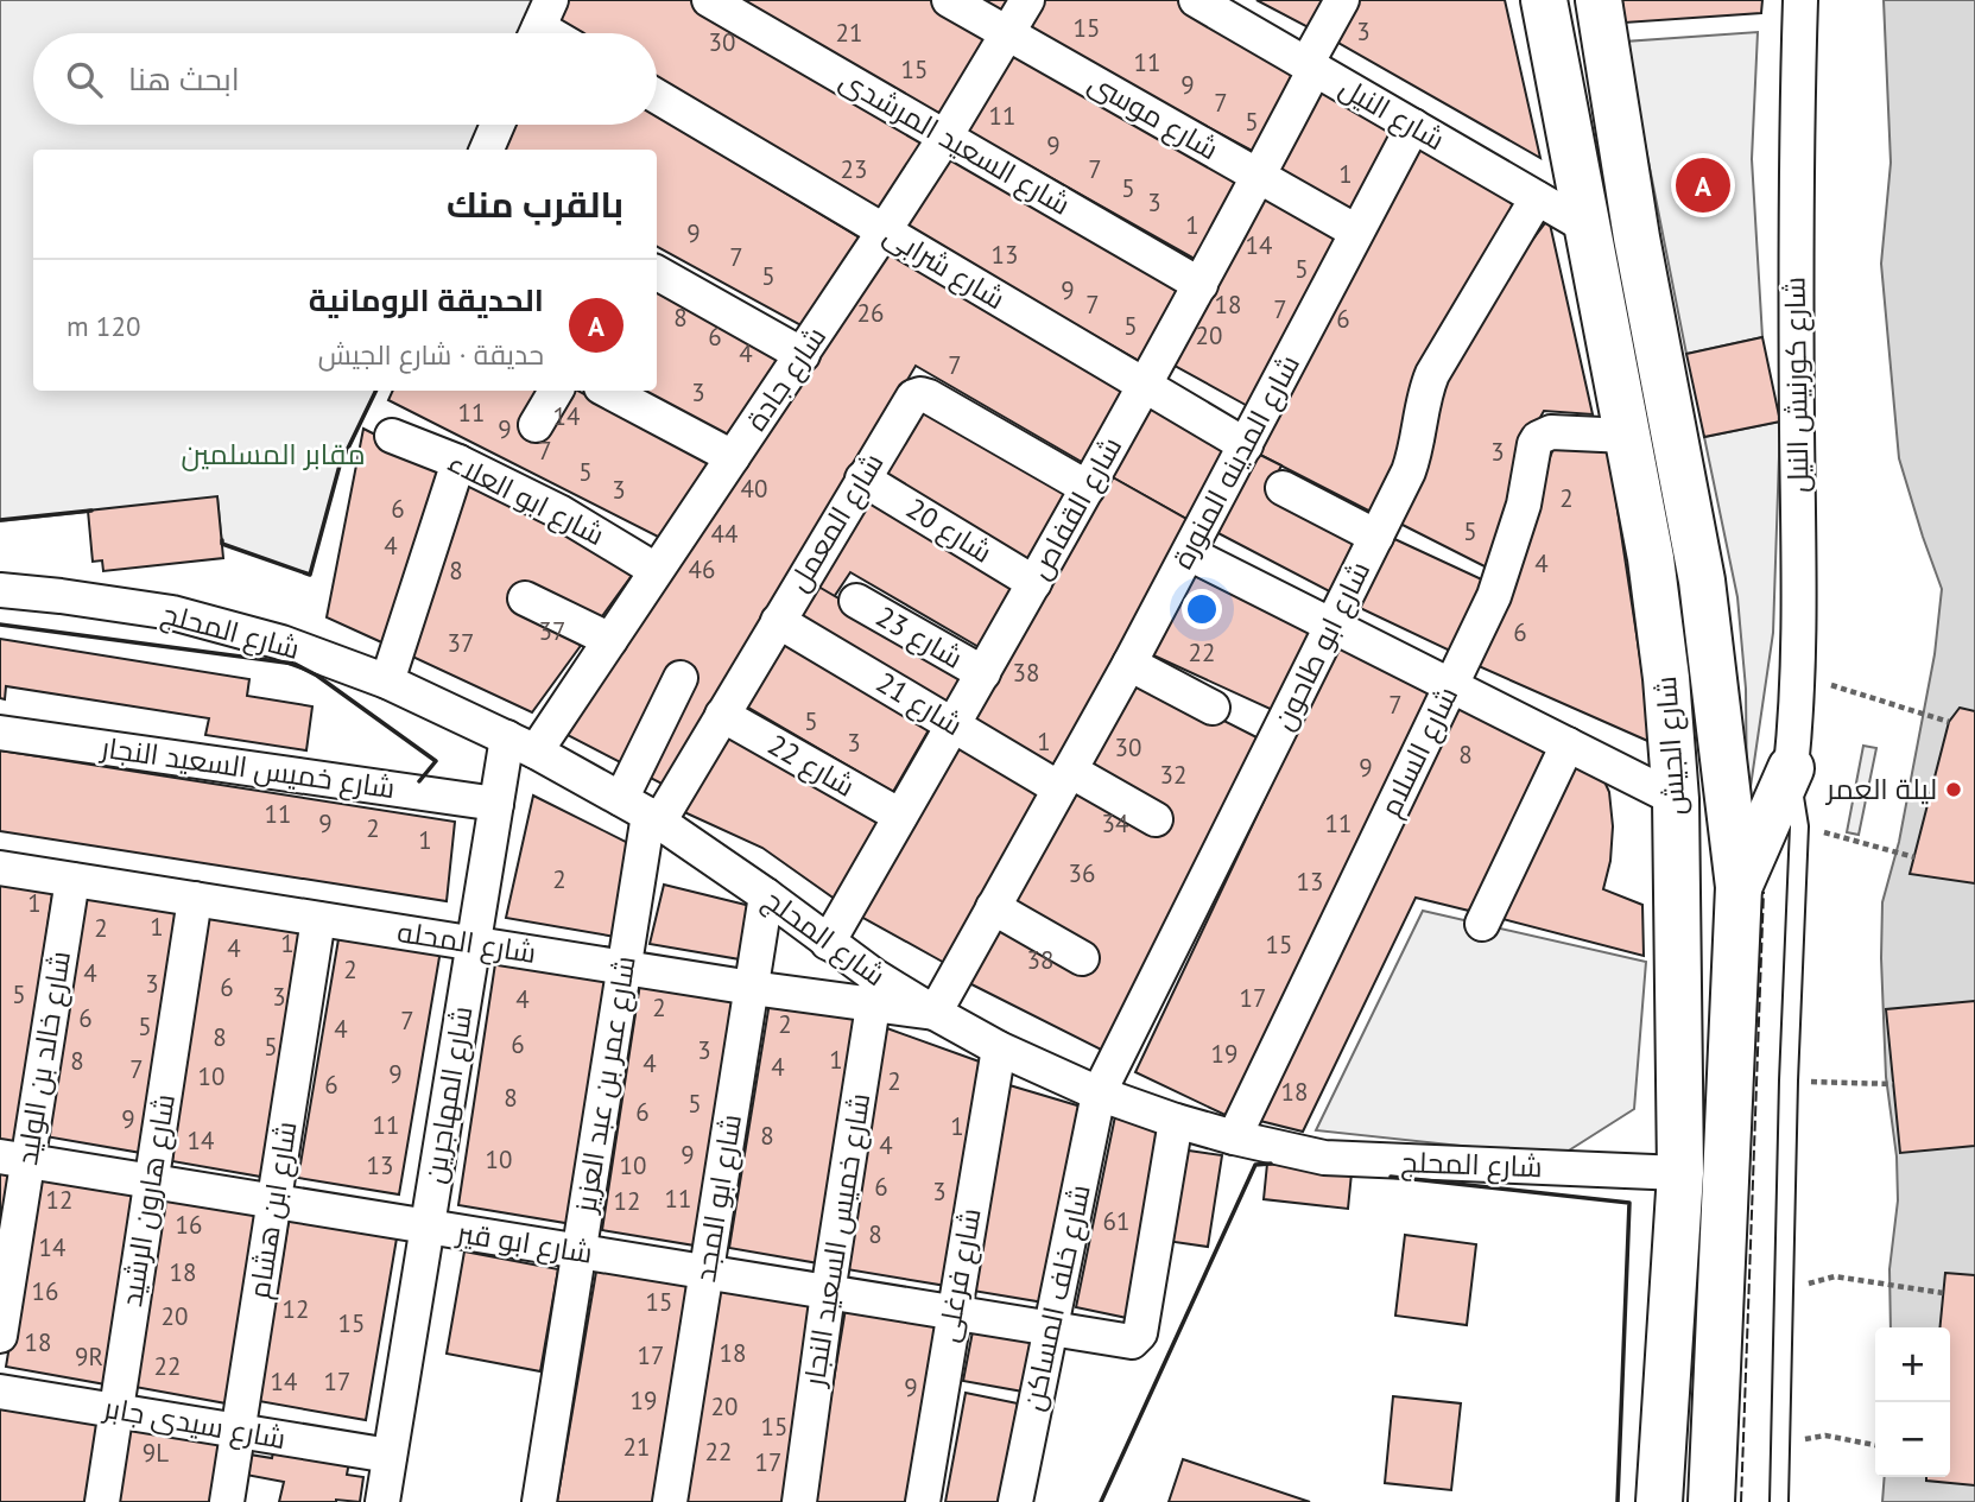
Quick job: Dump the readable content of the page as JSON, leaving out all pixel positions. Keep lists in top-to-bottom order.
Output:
{
  "streets": {
    "main road": ["شارع الجيش"],
    "street": [
      "شارع النيل",
      "شارع موسى",
      "شارع السعيد المرشدى",
      "شارع شرابى",
      "شارع جادة",
      "شارع كورنيش النيل",
      "شارع المدينه المنورة",
      "شارع ابو العلاء",
      "شارع القفاص",
      "شارع المعمل",
      "شارع 20",
      "شارع المحلج",
      "شارع 23",
      "شارع ابو طاحون",
      "شارع 21",
      "شارع السلام",
      "شارع 22",
      "شارع خميس السعيد النجار",
      "شارع المحله",
      "شارع خالد بن الوليد",
      "شارع عمر بن عبد العزيز",
      "شارع المهاجرين",
      "شارع ابو المجد",
      "شارع هارون الرشيد",
      "شارع ابن هشام",
      "شارع ابو قير",
      "شارع فرغلى",
      "شارع خلف المساكن",
      "شارع سيدى جابر"
    ]
  },
  "crossings": [
    ["شارع النيل", "شارع المدينه المنورة"],
    ["شارع النيل", "شارع القفاص"],
    ["شارع النيل", "شارع ابو طاحون"],
    ["شارع النيل", "شارع الجيش"],
    ["شارع موسى", "شارع جادة"],
    ["شارع موسى", "شارع المدينه المنورة"],
    ["شارع موسى", "شارع القفاص"],
    ["شارع السعيد المرشدى", "شارع جادة"],
    ["شارع السعيد المرشدى", "شارع القفاص"],
    ["شارع شرابى", "شارع جادة"],
    ["شارع شرابى", "شارع المدينه المنورة"],
    ["شارع شرابى", "شارع القفاص"],
    ["شارع جادة", "شارع ابو العلاء"],
    ["شارع جادة", "شارع المحلج"],
    ["شارع جادة", "شارع المهاجرين"],
    ["شارع المدينه المنورة", "شارع المحلج"],
    ["شارع المدينه المنورة", "شارع 21"],
    ["شارع القفاص", "شارع المعمل"],
    ["شارع القفاص", "شارع 20"],
    ["شارع القفاص", "شارع المحلج"],
    ["شارع القفاص", "شارع 23"],
    ["شارع القفاص", "شارع 21"],
    ["شارع القفاص", "شارع 22"],
    ["شارع المعمل", "شارع 20"],
    ["شارع المعمل", "شارع المحلج"],
    ["شارع المعمل", "شارع 21"],
    ["شارع المعمل", "شارع 22"],
    ["شارع المعمل", "شارع عمر بن عبد العزيز"],
    ["شارع المحلج", "شارع ابو طاحون"],
    ["شارع المحلج", "شارع الجيش"],
    ["شارع المحلج", "شارع السلام"],
    ["شارع المحلج", "شارع خميس السعيد النجار"],
    ["شارع المحلج", "شارع المحله"],
    ["شارع المحلج", "شارع عمر بن عبد العزيز"],
    ["شارع المحلج", "شارع المهاجرين"],
    ["شارع المحلج", "شارع ابو المجد"],
    ["شارع المحلج", "شارع ابو قير"],
    ["شارع المحلج", "شارع فرغلى"],
    ["شارع المحلج", "شارع خلف المساكن"],
    ["شارع ابو طاحون", "شارع خلف المساكن"],
    ["شارع الجيش", "شارع السلام"],
    ["شارع خميس السعيد النجار", "شارع المحله"],
    ["شارع خميس السعيد النجار", "شارع المهاجرين"],
    ["شارع خميس السعيد النجار", "شارع ابو قير"],
    ["شارع المحله", "شارع خالد بن الوليد"],
    ["شارع المحله", "شارع عمر بن عبد العزيز"],
    ["شارع المحله", "شارع المهاجرين"],
    ["شارع المحله", "شارع ابو المجد"],
    ["شارع المحله", "شارع هارون الرشيد"],
    ["شارع المحله", "شارع ابن هشام"],
    ["شارع خالد بن الوليد", "شارع ابو قير"],
    ["شارع عمر بن عبد العزيز", "شارع ابو قير"],
    ["شارع المهاجرين", "شارع ابو قير"],
    ["شارع المهاجرين", "شارع سيدى جابر"],
    ["شارع ابو المجد", "شارع ابو قير"],
    ["شارع هارون الرشيد", "شارع ابو قير"],
    ["شارع هارون الرشيد", "شارع سيدى جابر"],
    ["شارع ابن هشام", "شارع ابو قير"],
    ["شارع ابن هشام", "شارع سيدى جابر"],
    ["شارع ابو قير", "شارع فرغلى"],
    ["شارع ابو قير", "شارع خلف المساكن"]
  ],
  "parks": ["مقابر المسلمين"],
  "places": ["ليلة العمر"],
  "house_numbers": [
    "15",
    "3",
    "21",
    "30",
    "11",
    "15",
    "9",
    "7",
    "11",
    "5",
    "9",
    "23",
    "7",
    "1",
    "5",
    "3",
    "1",
    "9",
    "14",
    "13",
    "7",
    "5",
    "5",
    "9",
    "7",
    "18",
    "7",
    "26",
    "8",
    "6",
    "5",
    "20",
    "6",
    "4",
    "7",
    "3",
    "11",
    "14",
    "9",
    "7",
    "3",
    "5",
    "40",
    "3",
    "2",
    "6",
    "5",
    "44",
    "4",
    "4",
    "46",
    "8",
    "37",
    "6",
    "37",
    "22",
    "38",
    "7",
    "5",
    "1",
    "3",
    "30",
    "8",
    "9",
    "32",
    "11",
    "9",
    "34",
    "11",
    "2",
    "1",
    "36",
    "2",
    "13",
    "1",
    "1",
    "2",
    "1",
    "15",
    "4",
    "38",
    "2",
    "4",
    "3",
    "6",
    "5",
    "3",
    "17",
    "4",
    "2",
    "6",
    "7",
    "2",
    "5",
    "4",
    "8",
    "6",
    "5",
    "3",
    "19",
    "1",
    "8",
    "4",
    "4",
    "7",
    "9",
    "10",
    "2",
    "6",
    "18",
    "8",
    "5",
    "6",
    "9",
    "11",
    "1",
    "8",
    "14",
    "4",
    "9",
    "10",
    "13",
    "10",
    "6",
    "3",
    "11",
    "12",
    "12",
    "61",
    "16",
    "8",
    "14",
    "18",
    "16",
    "15",
    "12",
    "20",
    "15",
    "18",
    "18",
    "17",
    "9R",
    "22",
    "14",
    "17",
    "9",
    "19",
    "20",
    "15",
    "21",
    "22",
    "9L",
    "17"
  ],
  "page": {
    "search": "ابحث هنا",
    "heading": "بالقرب منك",
    "pins": "A",
    "list": [
      {
        "mark": "A",
        "name": "الحديقة الرومانية",
        "note": "حديقة · شارع الجيش",
        "value": "120 m"
      }
    ],
    "map_buttons": ["+", "−"]
  }
}
